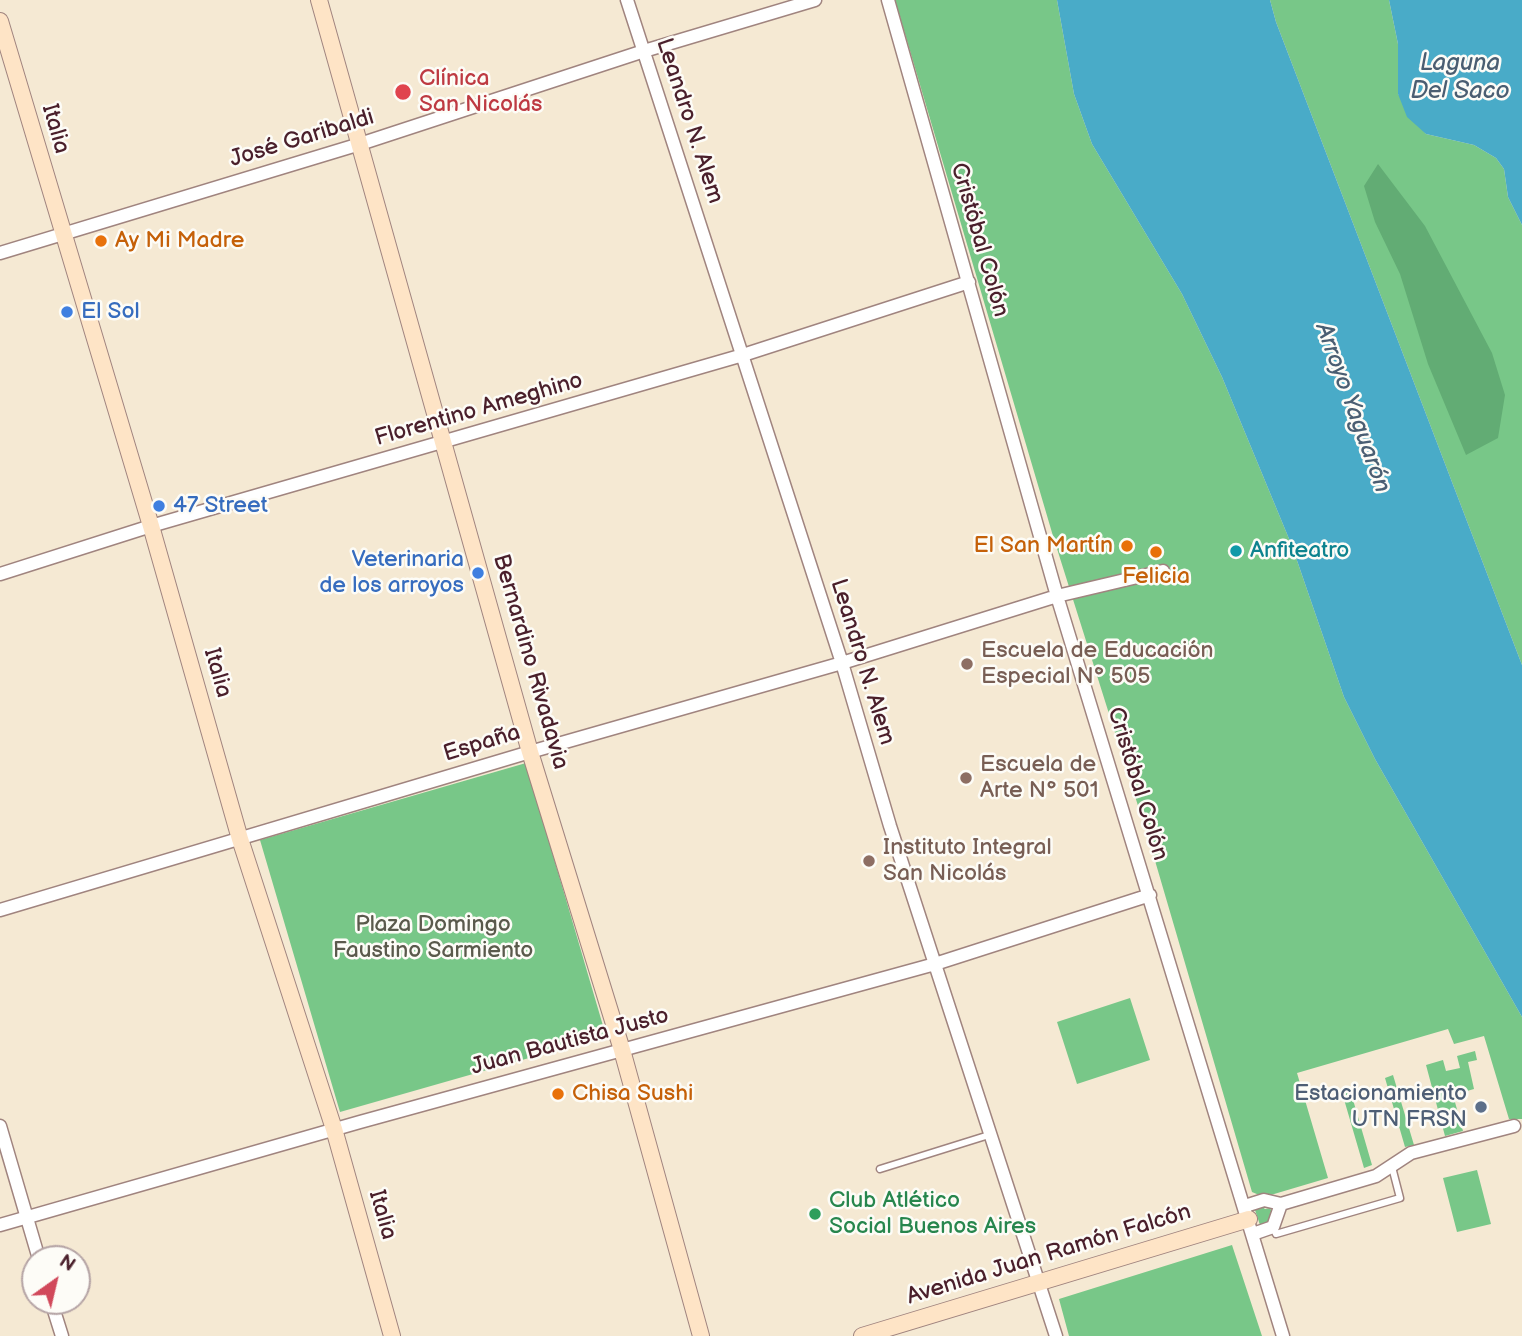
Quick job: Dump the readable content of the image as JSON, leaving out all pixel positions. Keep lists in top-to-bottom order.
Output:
{
  "streets": {
    "street": [
      "Leandro N. Alem",
      "Italia",
      "José Garibaldi",
      "Cristóbal Colón",
      "Florentino Ameghino",
      "Bernardino Rivadavia",
      "España",
      "Juan Bautista Justo",
      "Avenida Juan Ramón Falcón"
    ]
  },
  "crossings": [
    ["Leandro N. Alem", "José Garibaldi"],
    ["Leandro N. Alem", "Florentino Ameghino"],
    ["Leandro N. Alem", "España"],
    ["Leandro N. Alem", "Juan Bautista Justo"],
    ["Leandro N. Alem", "Avenida Juan Ramón Falcón"],
    ["Italia", "José Garibaldi"],
    ["Italia", "Florentino Ameghino"],
    ["Italia", "España"],
    ["Italia", "Juan Bautista Justo"],
    ["José Garibaldi", "Bernardino Rivadavia"],
    ["Cristóbal Colón", "Florentino Ameghino"],
    ["Cristóbal Colón", "España"],
    ["Cristóbal Colón", "Juan Bautista Justo"],
    ["Cristóbal Colón", "Avenida Juan Ramón Falcón"],
    ["Florentino Ameghino", "Bernardino Rivadavia"],
    ["Bernardino Rivadavia", "España"],
    ["Bernardino Rivadavia", "Juan Bautista Justo"]
  ],
  "water": ["Laguna Del Saco", "Arroyo Yaguarón"],
  "parks": ["Plaza Domingo Faustino Sarmiento"],
  "places": [
    "Clínica San Nicolás",
    "Ay Mi Madre",
    "El Sol",
    "47 Street",
    "El San Martín",
    "Anfiteatro",
    "Felicia",
    "Veterinaria de los arroyos",
    "Escuela de Educación Especial N° 505",
    "Escuela de Arte N° 501",
    "Instituto Integral San Nicolás",
    "Chisa Sushi",
    "Estacionamiento UTN FRSN",
    "Club Atlético Social Buenos Aires"
  ],
  "north": "top right"
}
